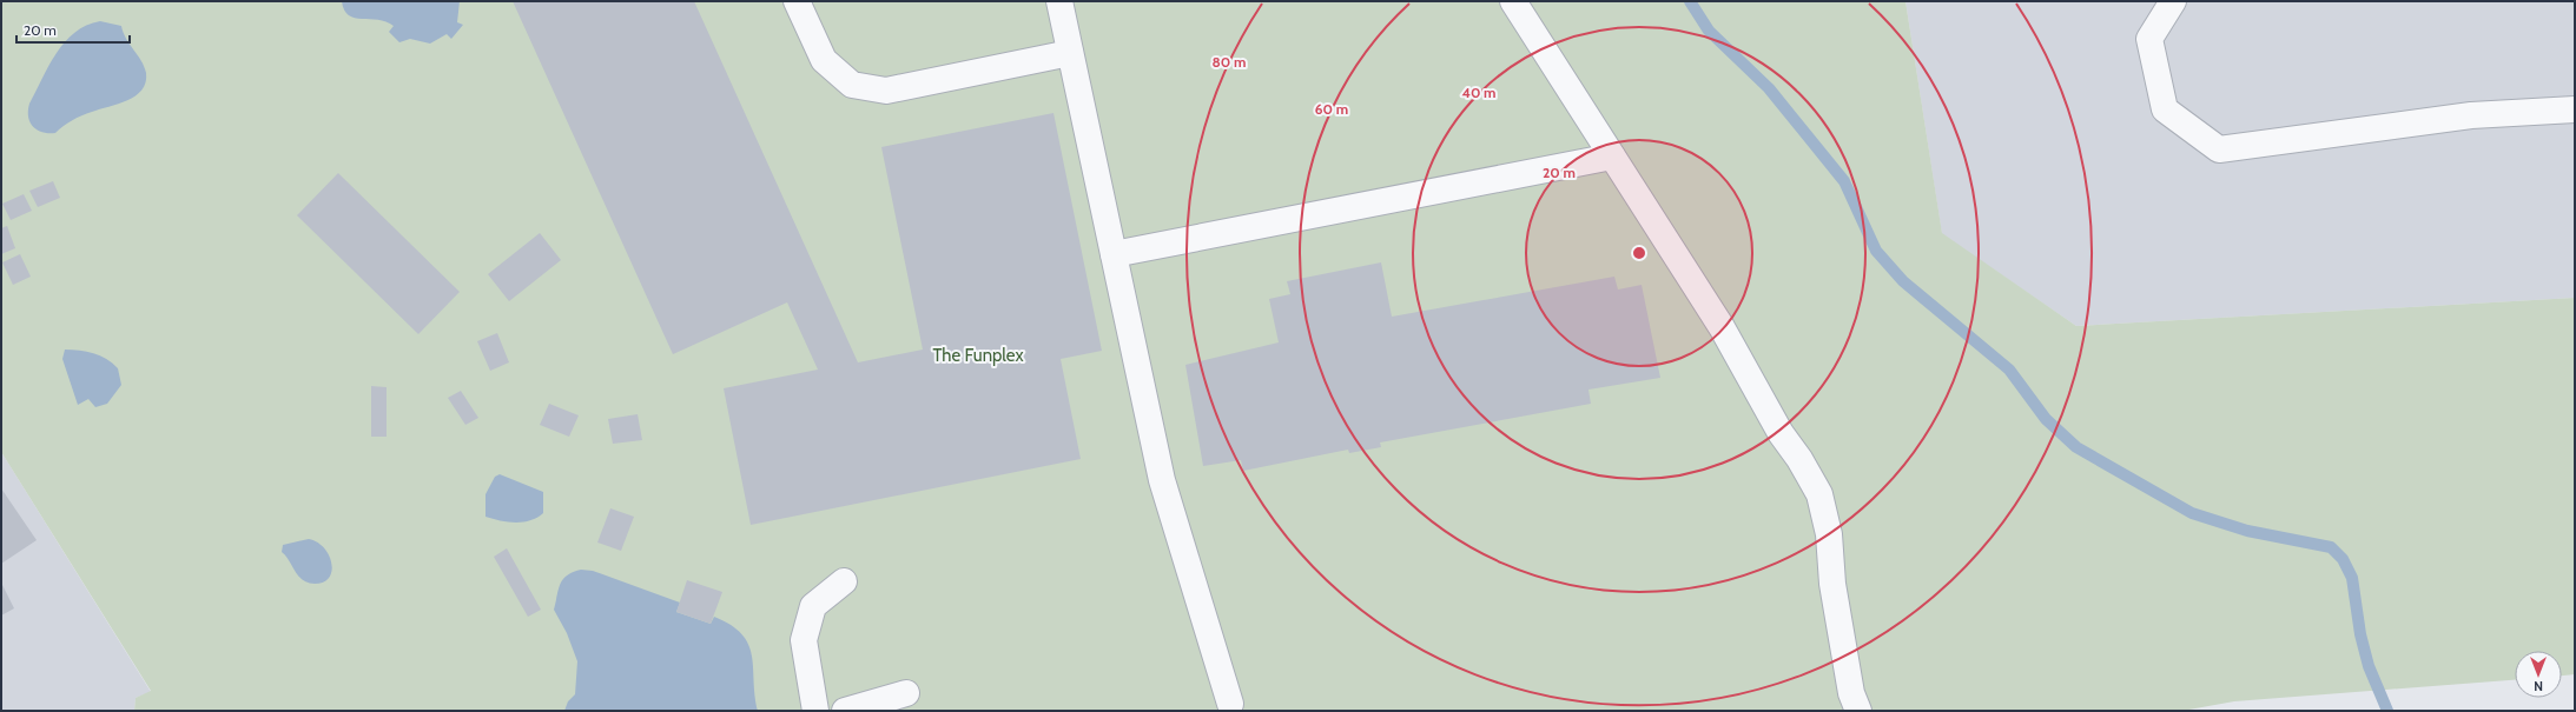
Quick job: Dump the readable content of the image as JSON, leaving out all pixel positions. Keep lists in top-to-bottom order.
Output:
{
  "parks": ["The Funplex"],
  "scale_bar": "20 m",
  "north": "bottom",
  "rings": [
    "80 m",
    "40 m",
    "60 m",
    "20 m"
  ]
}
